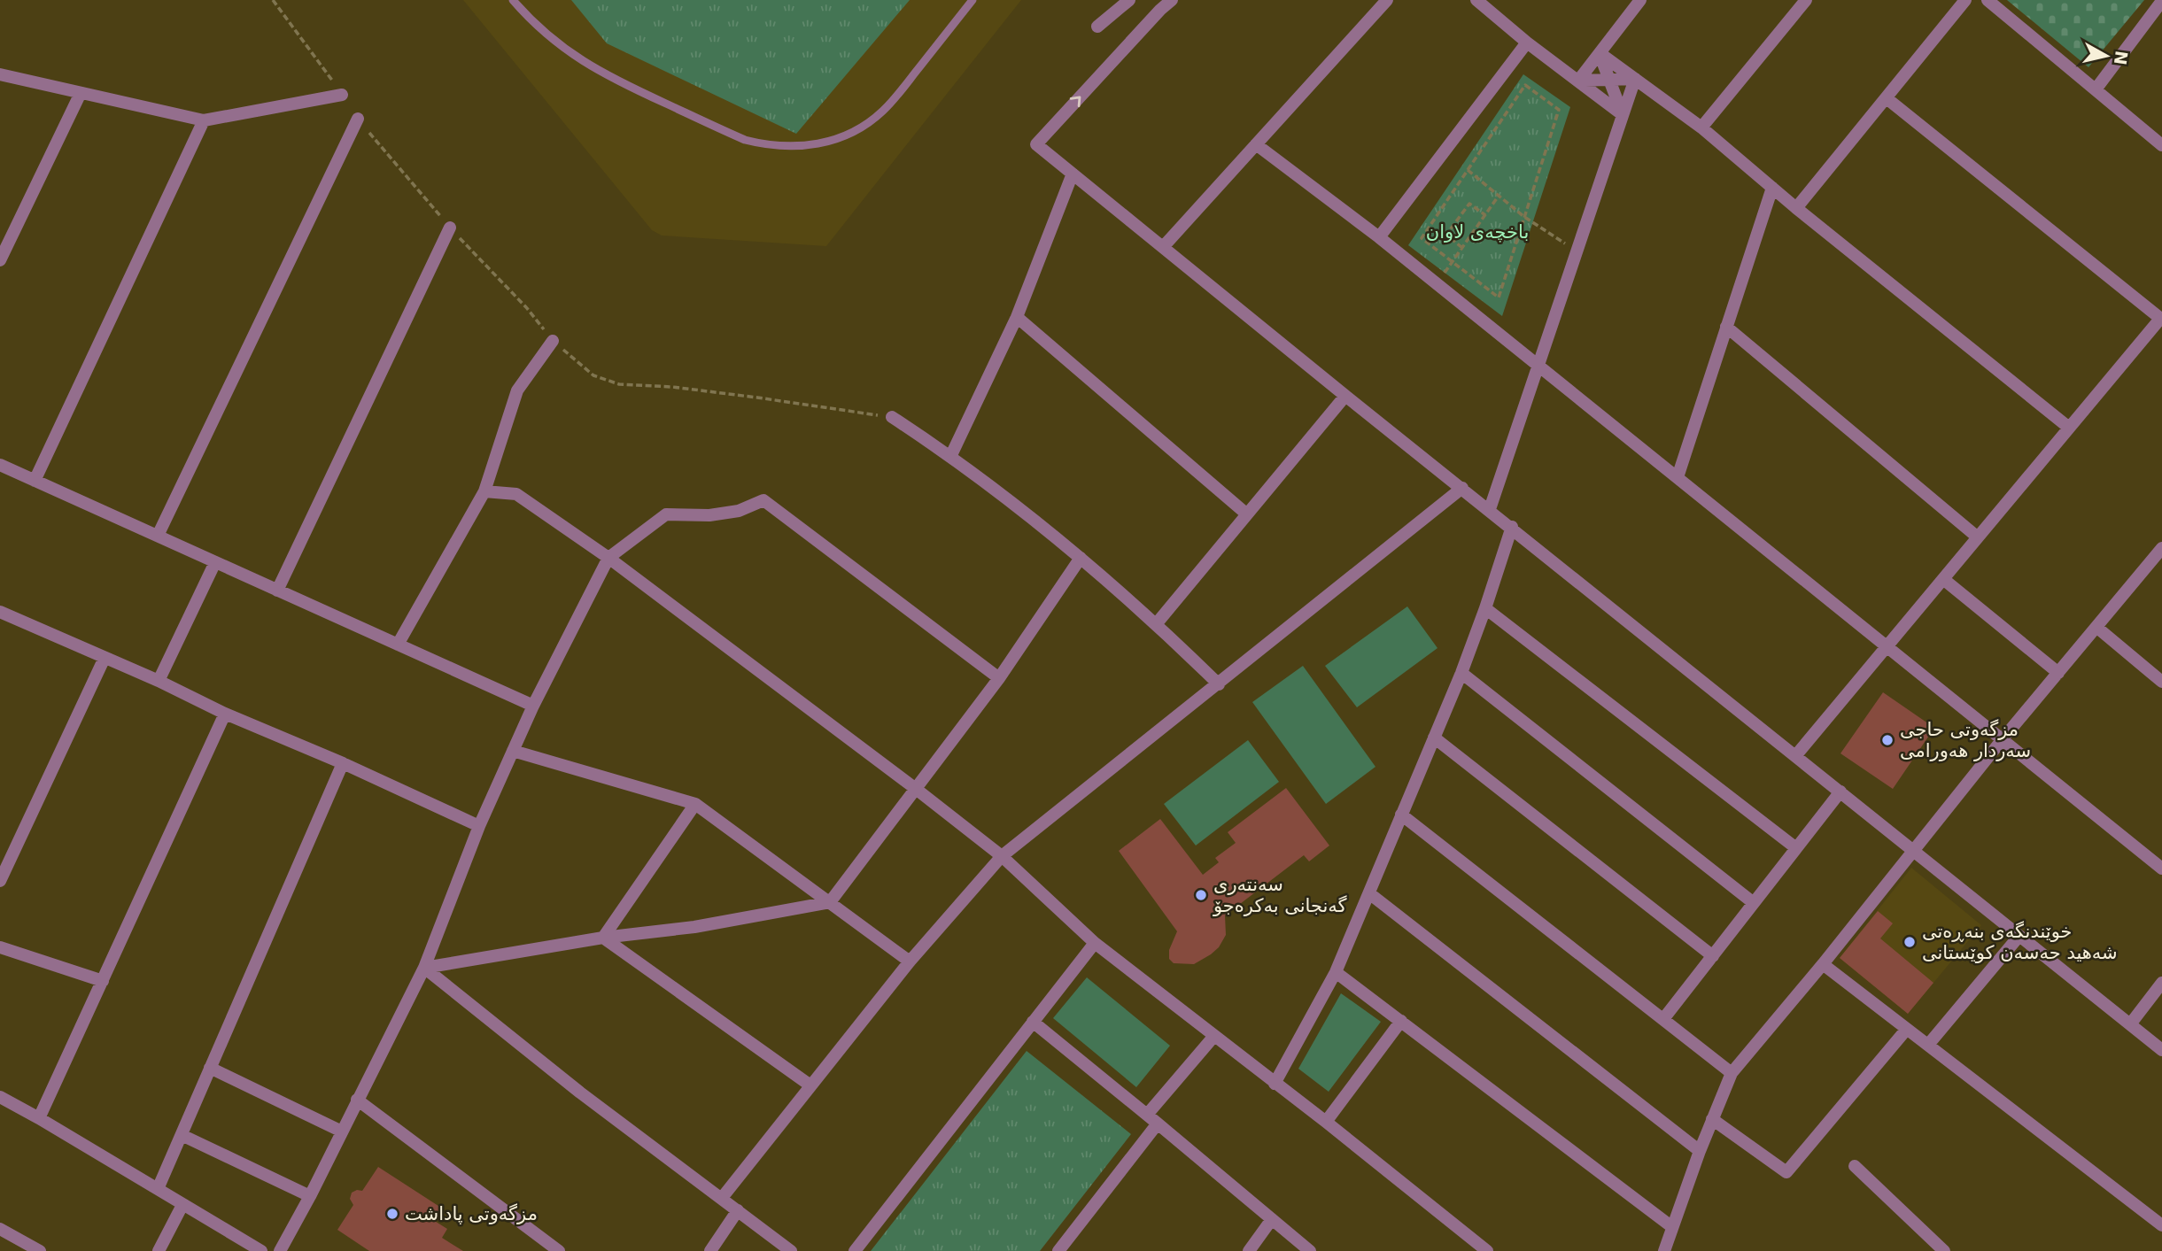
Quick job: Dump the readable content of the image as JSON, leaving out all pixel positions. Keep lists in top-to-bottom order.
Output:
{
  "parks": ["باخچەی لاوان"],
  "places": [
    "مزگەوتی حاجی سەردار هەورامی",
    "سەنتەری گەنجانی بەکرەجۆ",
    "خوێندنگەی بنەڕەتی شەهید حەسەن کوێستانی",
    "مزگەوتی پاداشت"
  ],
  "north": "right"
}
